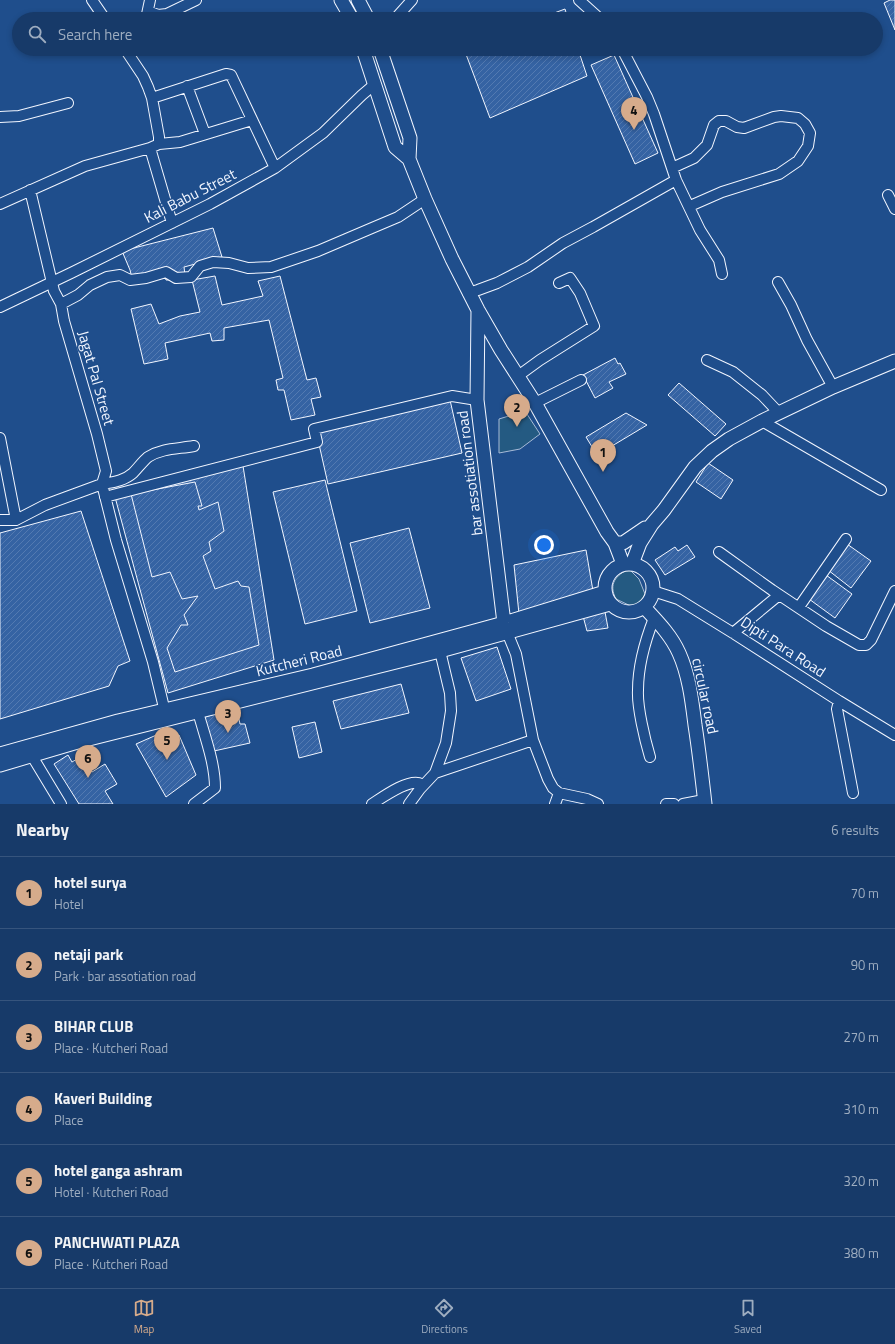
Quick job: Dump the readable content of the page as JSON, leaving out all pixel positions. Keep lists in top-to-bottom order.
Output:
{
  "streets": {
    "main road": ["bar assotiation road", "Kutcheri Road", "circular road"],
    "street": ["Kali Babu Street", "Jagat Pal Street", "Dipti Para Road"]
  },
  "crossings": [
    ["Kali Babu Street", "Jagat Pal Street"],
    ["bar assotiation road", "Kutcheri Road"],
    ["Dipti Para Road", "Kutcheri Road"],
    ["Dipti Para Road", "circular road"],
    ["Kutcheri Road", "circular road"]
  ],
  "page": {
    "search": "Search here",
    "pins": [
      "4",
      "2",
      "1",
      "3",
      "5",
      "6"
    ],
    "heading": ["Nearby", "6 results"],
    "list": [
      {
        "mark": "1",
        "name": "hotel surya",
        "note": "Hotel",
        "value": "70 m"
      },
      {
        "mark": "2",
        "name": "netaji park",
        "note": "Park · bar assotiation road",
        "value": "90 m"
      },
      {
        "mark": "3",
        "name": "BIHAR CLUB",
        "note": "Place · Kutcheri Road",
        "value": "270 m"
      },
      {
        "mark": "4",
        "name": "Kaveri Building",
        "note": "Place",
        "value": "310 m"
      },
      {
        "mark": "5",
        "name": "hotel ganga ashram",
        "note": "Hotel · Kutcheri Road",
        "value": "320 m"
      },
      {
        "mark": "6",
        "name": "PANCHWATI PLAZA",
        "note": "Place · Kutcheri Road",
        "value": "380 m"
      }
    ],
    "nav": ["Map", "Directions", "Saved"]
  }
}
